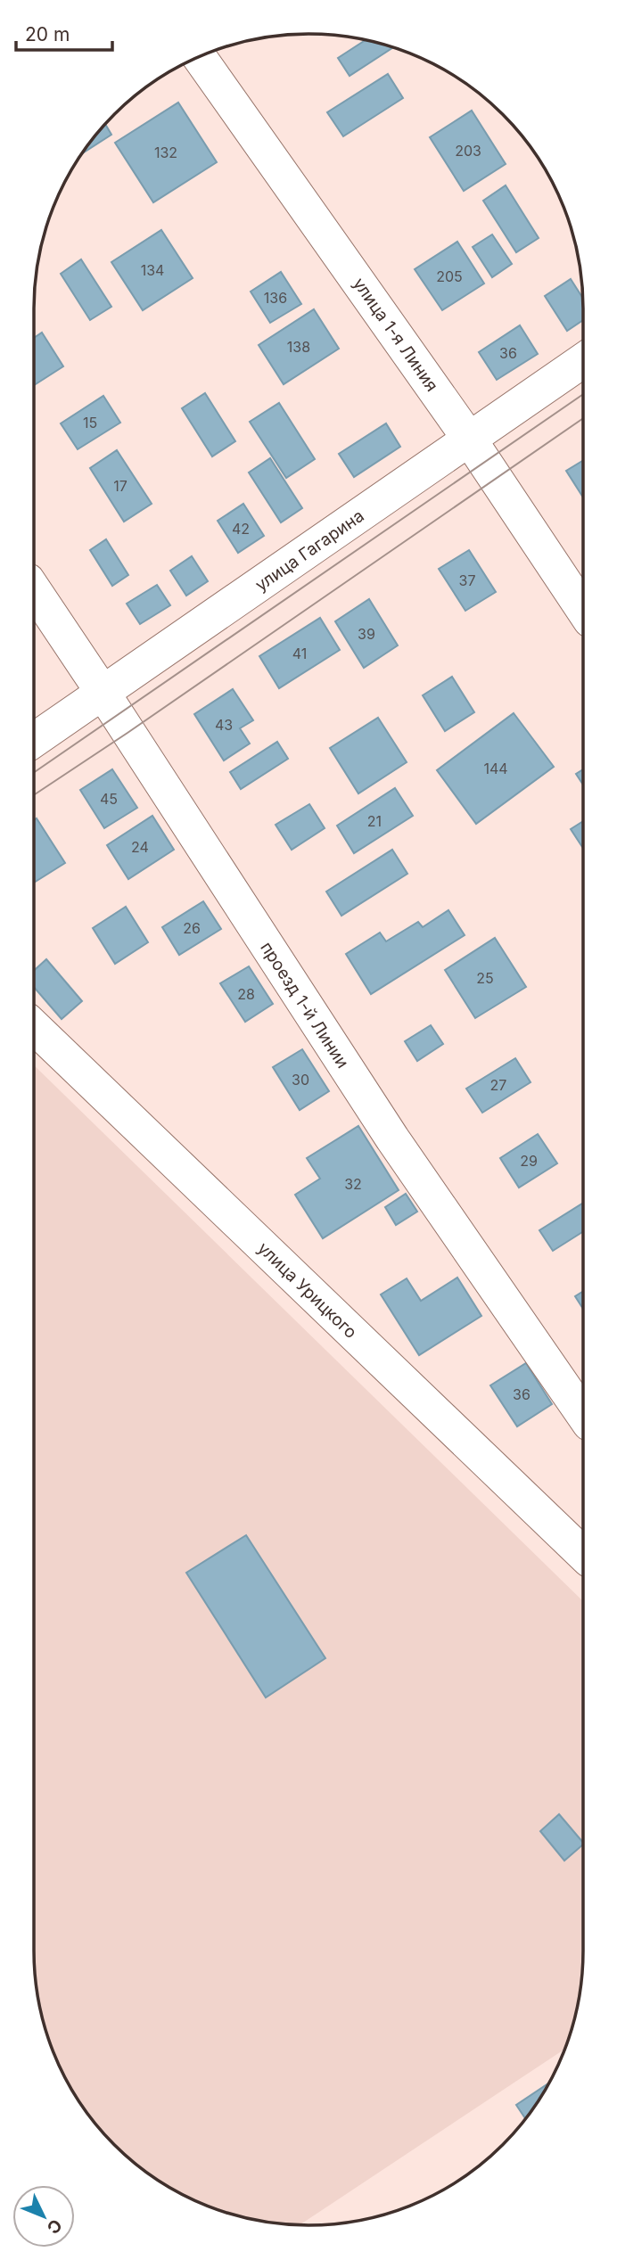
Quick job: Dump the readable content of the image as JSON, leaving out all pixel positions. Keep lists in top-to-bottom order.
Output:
{
  "streets": {
    "street": [
      "улица 1-я Линия",
      "улица Гагарина",
      "проезд 1-й Линии",
      "улица Урицкого"
    ]
  },
  "crossings": [
    ["улица 1-я Линия", "улица Гагарина"],
    ["улица Гагарина", "проезд 1-й Линии"]
  ],
  "house_numbers": [
    "203",
    "132",
    "134",
    "205",
    "136",
    "138",
    "36",
    "15",
    "17",
    "42",
    "37",
    "39",
    "41",
    "43",
    "144",
    "45",
    "21",
    "24",
    "26",
    "25",
    "28",
    "30",
    "27",
    "29",
    "32",
    "36"
  ],
  "scale_bar": "20 m",
  "north": "bottom right"
}
